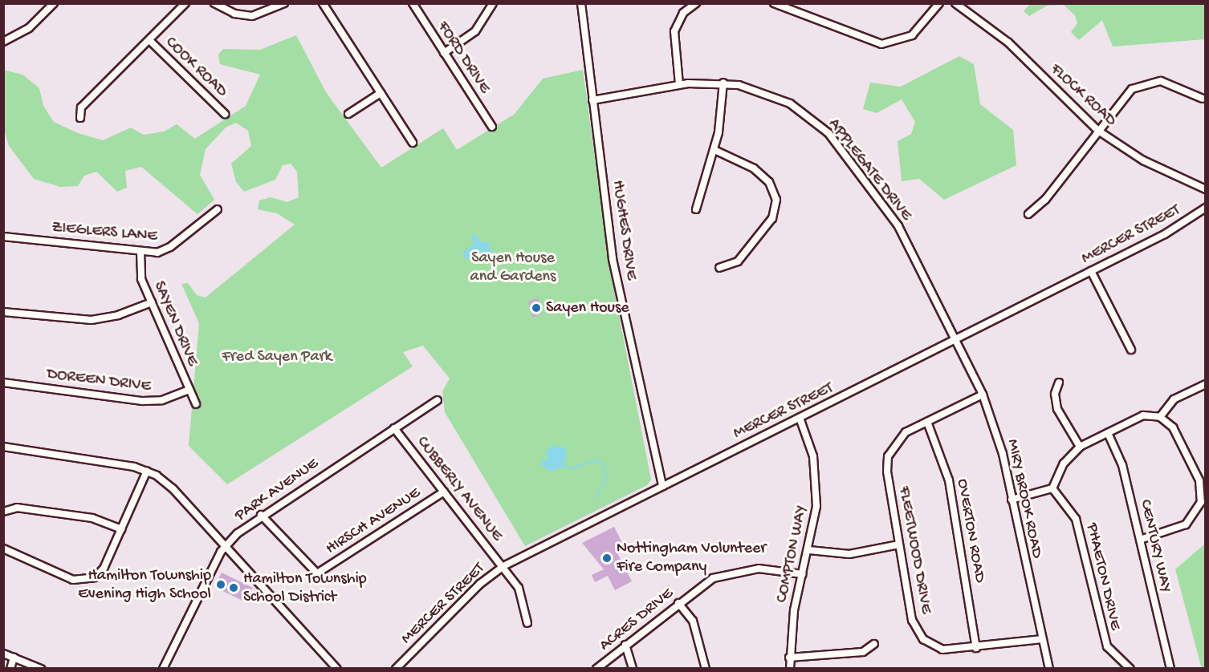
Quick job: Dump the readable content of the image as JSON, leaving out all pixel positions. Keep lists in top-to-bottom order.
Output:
{
  "streets": {
    "street": [
      "FORD DRIVE",
      "COOK ROAD",
      "FLOCK ROAD",
      "APPLEGATE DRIVE",
      "HUGHES DRIVE",
      "ZIEGLERS LANE",
      "MERCER STREET",
      "SAYEN DRIVE",
      "DOREEN DRIVE",
      "CUBBERLY AVENUE",
      "PARK AVENUE",
      "MIRY BROOK ROAD",
      "HIRSCH AVENUE",
      "OVERTON ROAD",
      "CENTURY WAY",
      "FLEETWOOD DRIVE",
      "COMPTON WAY",
      "PHAETON DRIVE",
      "ACRES DRIVE"
    ]
  },
  "crossings": [
    ["APPLEGATE DRIVE", "HUGHES DRIVE"],
    ["APPLEGATE DRIVE", "MERCER STREET"],
    ["APPLEGATE DRIVE", "MIRY BROOK ROAD"],
    ["HUGHES DRIVE", "MERCER STREET"],
    ["ZIEGLERS LANE", "SAYEN DRIVE"],
    ["MERCER STREET", "CUBBERLY AVENUE"],
    ["MERCER STREET", "MIRY BROOK ROAD"],
    ["MERCER STREET", "COMPTON WAY"],
    ["SAYEN DRIVE", "DOREEN DRIVE"],
    ["CUBBERLY AVENUE", "PARK AVENUE"],
    ["CUBBERLY AVENUE", "HIRSCH AVENUE"],
    ["PARK AVENUE", "HIRSCH AVENUE"],
    ["MIRY BROOK ROAD", "FLEETWOOD DRIVE"],
    ["OVERTON ROAD", "FLEETWOOD DRIVE"],
    ["COMPTON WAY", "ACRES DRIVE"]
  ],
  "parks": ["Sayen House and Gardens", "Fred Sayen Park"],
  "places": [
    "Sayen House",
    "Nottingham Volunteer Fire Company",
    "Hamilton Township Evening High School",
    "Hamilton Township School District"
  ]
}
